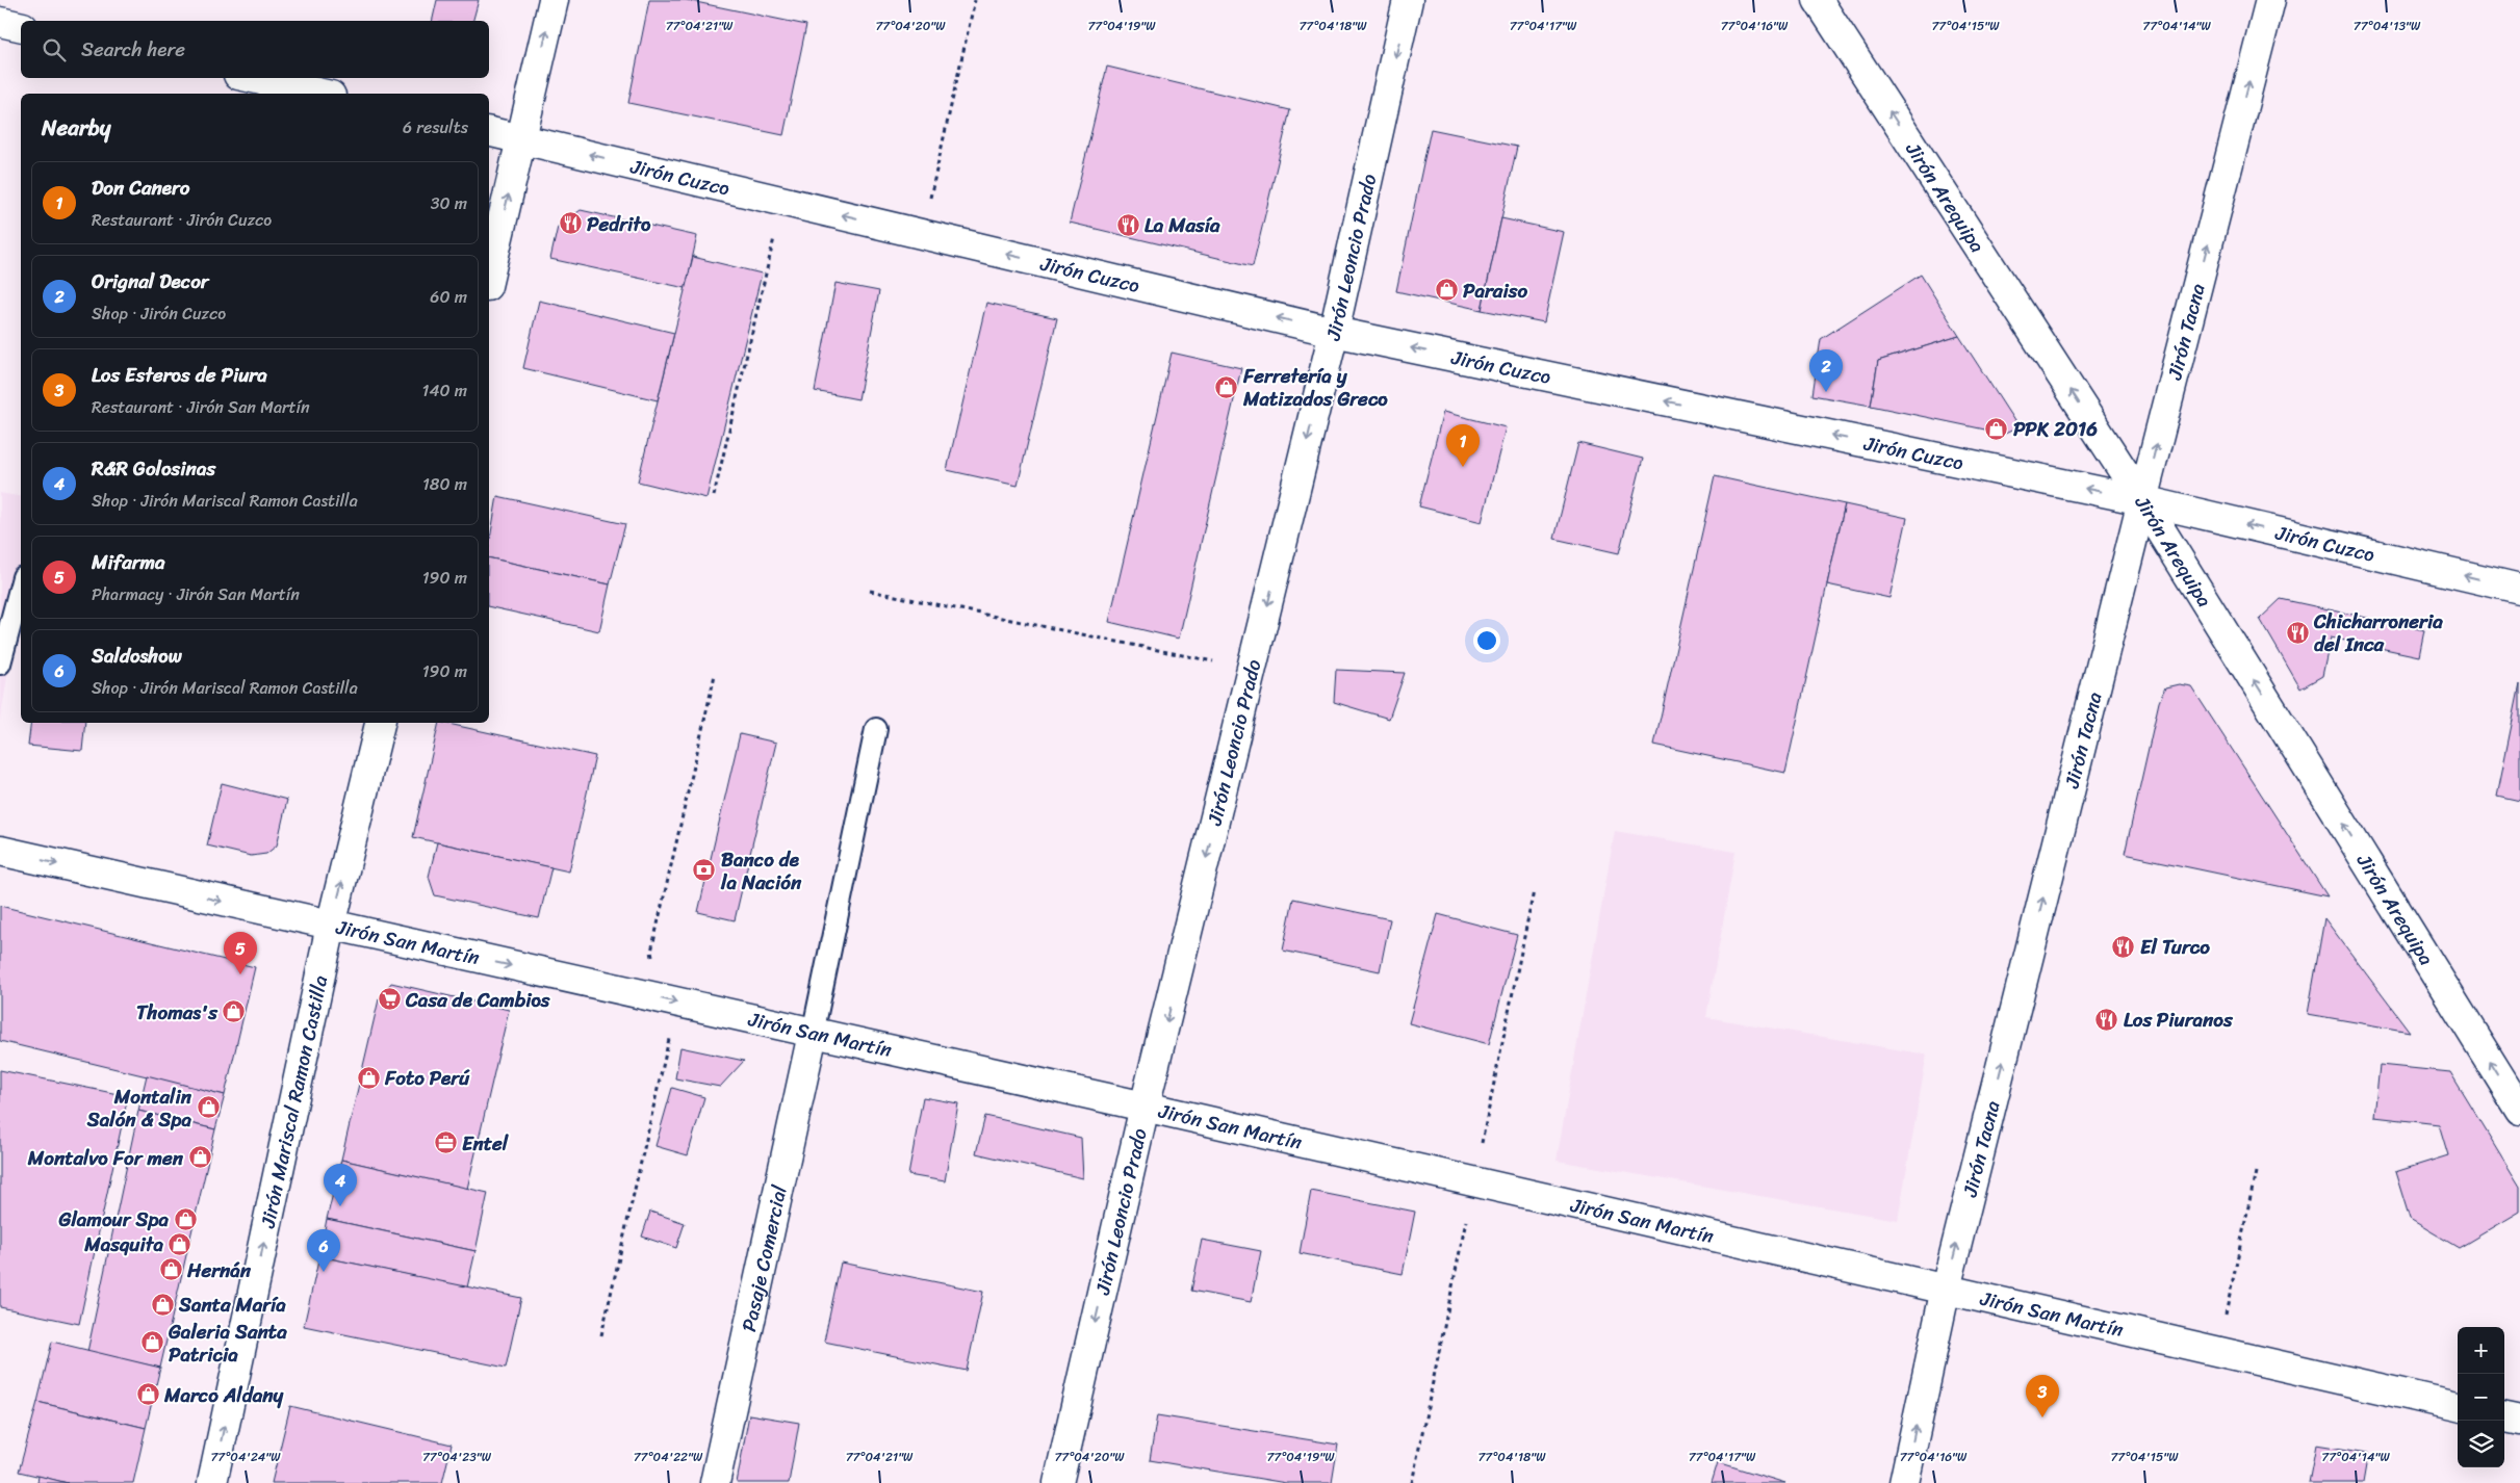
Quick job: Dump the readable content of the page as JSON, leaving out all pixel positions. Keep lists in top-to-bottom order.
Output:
{
  "streets": {
    "street": [
      "Jirón Cuzco",
      "Jirón Arequipa",
      "Jirón Leoncio Prado",
      "Jirón Tacna",
      "Jirón San Martín",
      "Jirón Mariscal Ramon Castilla",
      "Pasaje Comercial"
    ]
  },
  "crossings": [
    ["Jirón Cuzco", "Jirón Arequipa"],
    ["Jirón Cuzco", "Jirón Leoncio Prado"],
    ["Jirón Cuzco", "Jirón Tacna"],
    ["Jirón Arequipa", "Jirón Tacna"],
    ["Jirón Leoncio Prado", "Jirón San Martín"],
    ["Jirón Tacna", "Jirón San Martín"],
    ["Jirón San Martín", "Jirón Mariscal Ramon Castilla"],
    ["Jirón San Martín", "Pasaje Comercial"]
  ],
  "one_way": [
    "Jirón Cuzco",
    "Jirón Arequipa",
    "Jirón Leoncio Prado",
    "Jirón Tacna",
    "Jirón Mariscal Ramon Castilla"
  ],
  "places": {
    "restaurant": [
      "Pedrito",
      "La Masía",
      "Chicharroneria del Inca",
      "El Turco",
      "Los Piuranos"
    ],
    "shop": [
      "Paraiso",
      "Ferretería y Matizados Greco",
      "PPK 2016",
      "Thomas's",
      "Foto Perú",
      "Montalin Salón & Spa",
      "Montalvo For men",
      "Glamour Spa",
      "Masquita",
      "Hernán",
      "Santa María",
      "Galeria Santa Patricia",
      "Marco Aldany"
    ],
    "bank": ["Banco de la Nación"],
    "supermarket": ["Casa de Cambios"],
    "office": ["Entel"]
  },
  "page": {
    "search": "Search here",
    "heading": ["Nearby", "6 results"],
    "list": [
      {
        "mark": "1",
        "name": "Don Canero",
        "note": "Restaurant · Jirón Cuzco",
        "value": "30 m"
      },
      {
        "mark": "2",
        "name": "Orignal Decor",
        "note": "Shop · Jirón Cuzco",
        "value": "60 m"
      },
      {
        "mark": "3",
        "name": "Los Esteros de Piura",
        "note": "Restaurant · Jirón San Martín",
        "value": "140 m"
      },
      {
        "mark": "4",
        "name": "R&R Golosinas",
        "note": "Shop · Jirón Mariscal Ramon Castilla",
        "value": "180 m"
      },
      {
        "mark": "5",
        "name": "Mifarma",
        "note": "Pharmacy · Jirón San Martín",
        "value": "190 m"
      },
      {
        "mark": "6",
        "name": "Saldoshow",
        "note": "Shop · Jirón Mariscal Ramon Castilla",
        "value": "190 m"
      }
    ],
    "pins": [
      "2",
      "1",
      "5",
      "4",
      "6",
      "3"
    ],
    "map_buttons": ["+", "−"]
  },
  "coordinates": [
    "77°04'21\"W",
    "77°04'20\"W",
    "77°04'19\"W",
    "77°04'18\"W",
    "77°04'17\"W",
    "77°04'16\"W",
    "77°04'15\"W",
    "77°04'14\"W",
    "77°04'13\"W",
    "77°04'24\"W",
    "77°04'23\"W",
    "77°04'22\"W"
  ]
}
